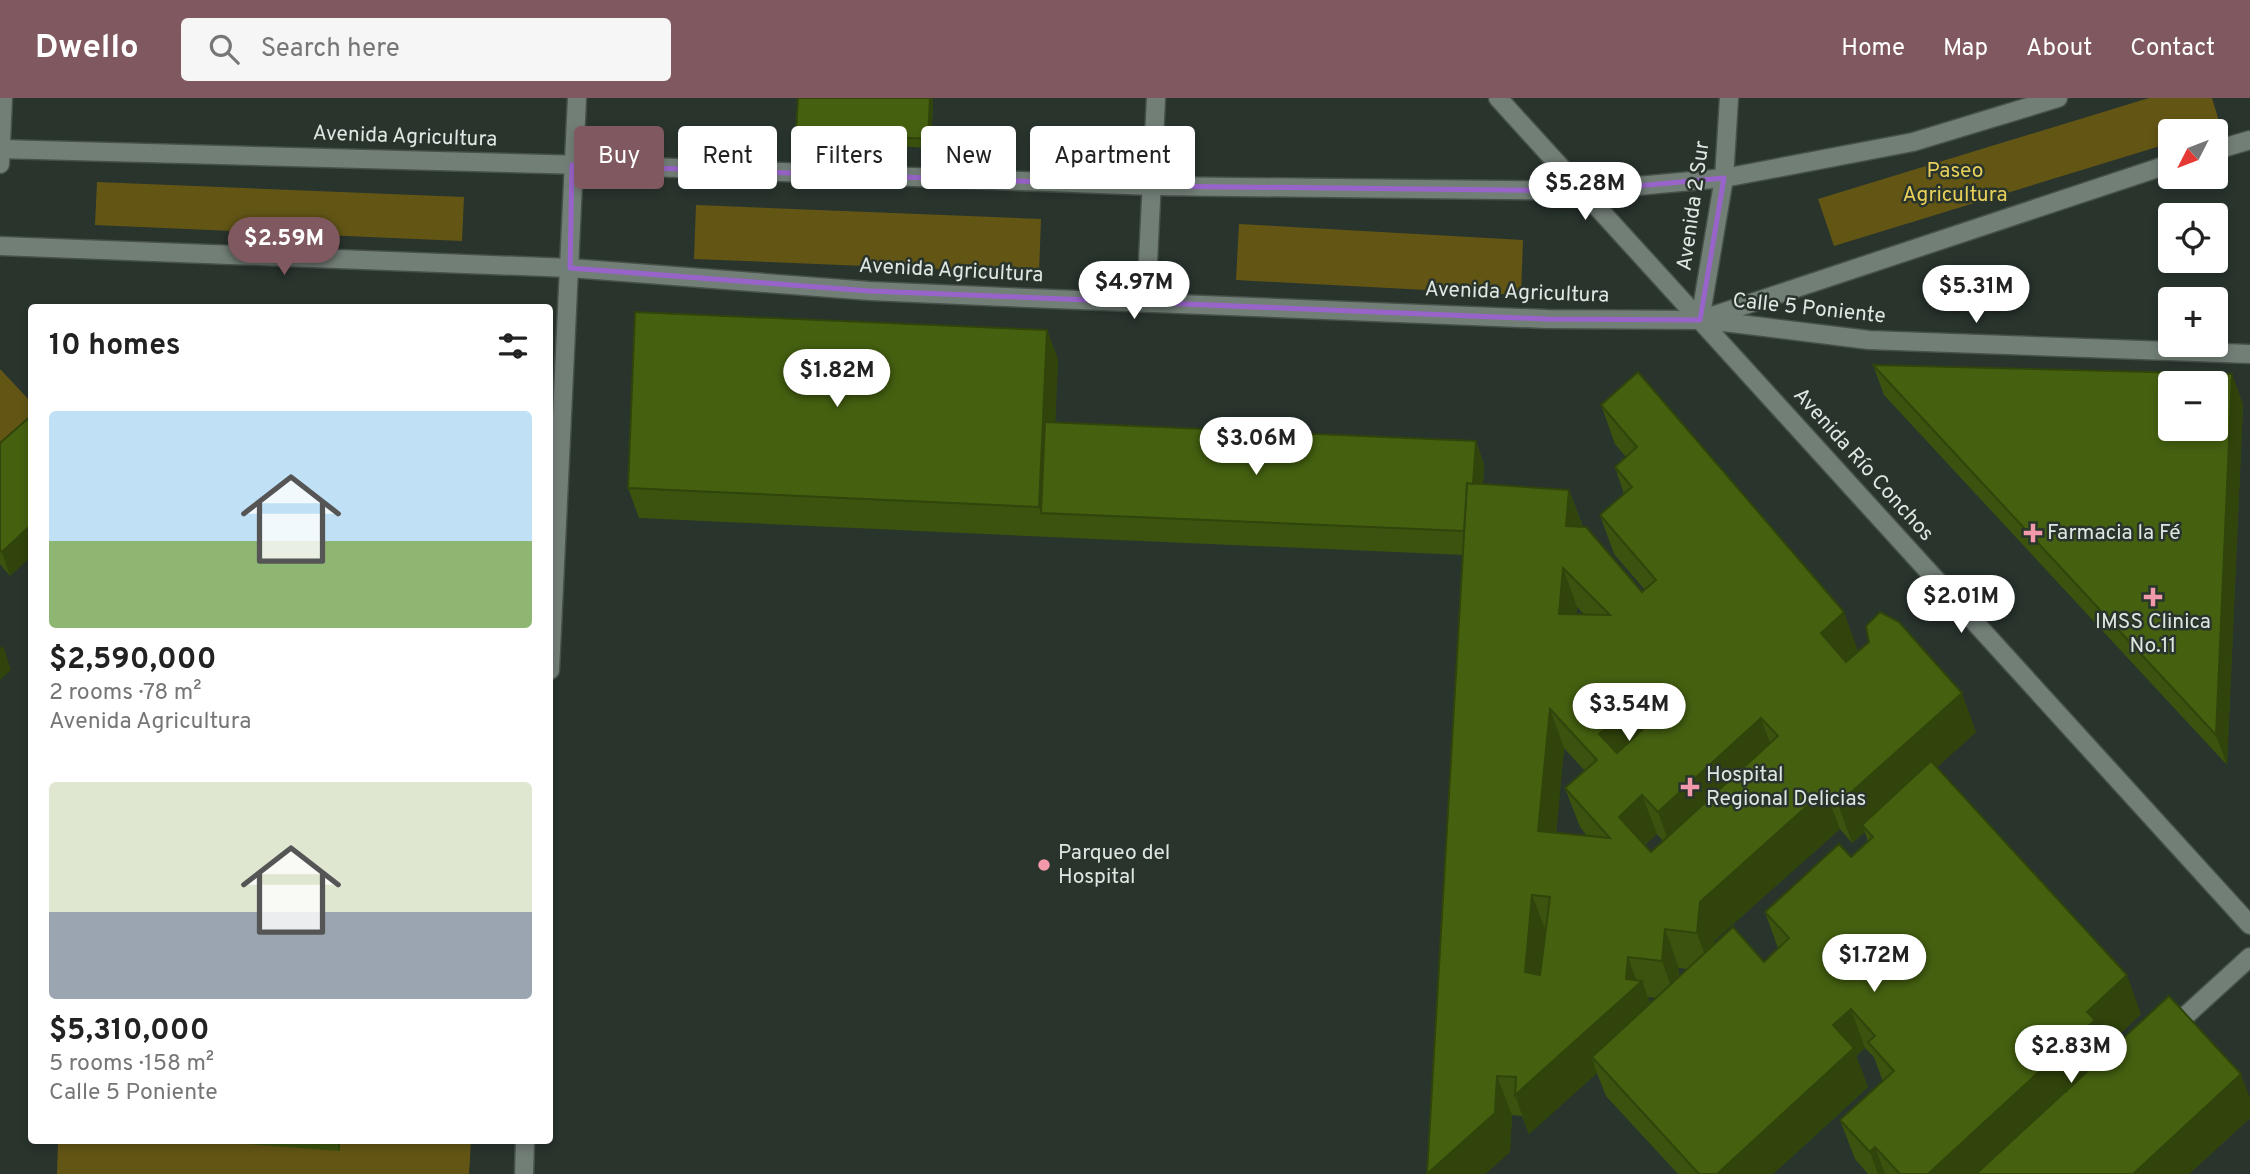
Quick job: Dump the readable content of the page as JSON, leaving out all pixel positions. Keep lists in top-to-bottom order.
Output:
{
  "streets": {
    "main road": [
      "Avenida Agricultura",
      "Avenida 2 Sur",
      "Calle 5 Poniente",
      "Avenida Río Conchos"
    ]
  },
  "crossings": [
    ["Avenida Agricultura", "Avenida 2 Sur"],
    ["Avenida Agricultura", "Calle 5 Poniente"],
    ["Avenida Agricultura", "Avenida Río Conchos"],
    ["Avenida 2 Sur", "Calle 5 Poniente"],
    ["Avenida 2 Sur", "Avenida Río Conchos"],
    ["Calle 5 Poniente", "Avenida Río Conchos"]
  ],
  "parks": ["Paseo Agricultura"],
  "places": {
    "health": ["Farmacia la Fé", "IMSS Clinica No.11", "Hospital Regional Delicias"],
    "other": ["Parqueo del Hospital"]
  },
  "north": "bottom left",
  "page": {
    "header": "Dwello",
    "search": "Search here",
    "nav": [
      "Home",
      "Map",
      "About",
      "Contact"
    ],
    "map_buttons": ["+", "−"],
    "chip": [
      "Buy",
      "Rent",
      "Filters",
      "New",
      "Apartment"
    ],
    "price": [
      "$5.28M",
      "$2.59M",
      "$4.97M",
      "$5.31M",
      "$1.82M",
      "$3.06M",
      "$2.01M",
      "$3.54M",
      "$1.72M",
      "$2.83M"
    ],
    "heading": "10 homes",
    "list": [
      {
        "name": "$2,590,000",
        "note": "2 rooms · 78 m² · Avenida Agricultura"
      },
      {
        "name": "$5,310,000",
        "note": "5 rooms · 158 m² · Calle 5 Poniente"
      }
    ]
  }
}
